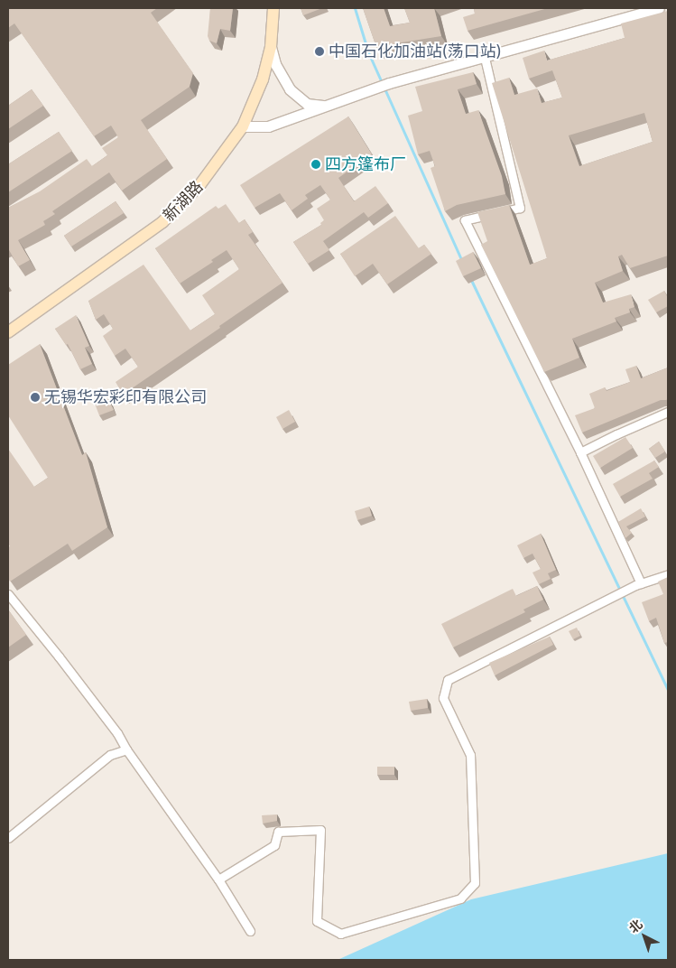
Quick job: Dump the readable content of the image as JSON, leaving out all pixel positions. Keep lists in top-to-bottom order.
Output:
{
  "streets": {
    "main road": ["新湖路"]
  },
  "places": ["中国石化加油站(荡口站)", "四方篷布厂", "无锡华宏彩印有限公司"],
  "north": "top left"
}
